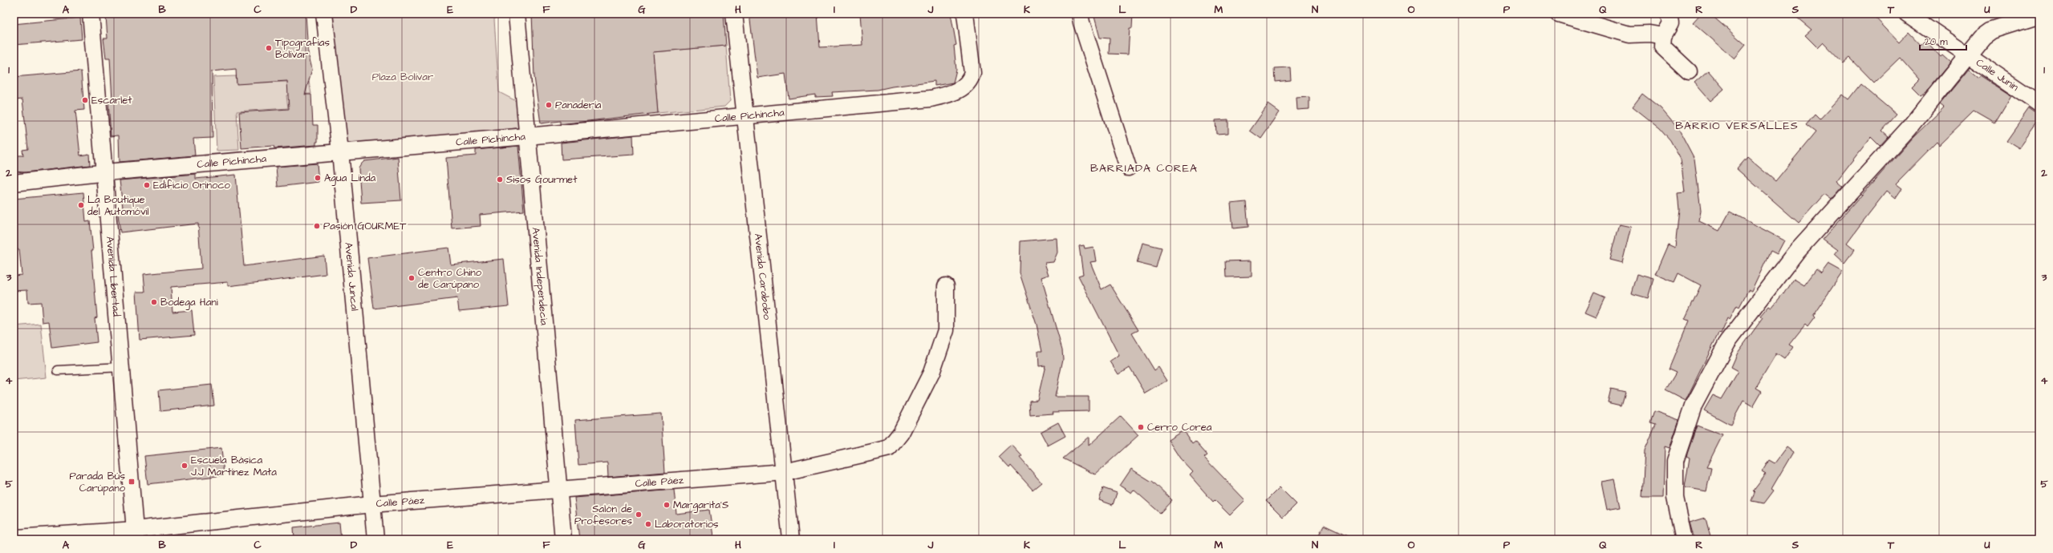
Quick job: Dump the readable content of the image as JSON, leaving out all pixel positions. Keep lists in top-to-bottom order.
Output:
{
  "streets": {
    "street": [
      "Calle Junin",
      "Calle Pichincha",
      "Avenida Libertad",
      "Avenida Juncal",
      "Avenida Independecia",
      "Avenida Carabobo",
      "Calle Páez"
    ]
  },
  "crossings": [
    ["Calle Pichincha", "Avenida Libertad"],
    ["Calle Pichincha", "Avenida Juncal"],
    ["Calle Pichincha", "Avenida Independecia"],
    ["Calle Pichincha", "Avenida Carabobo"],
    ["Avenida Libertad", "Calle Páez"],
    ["Avenida Juncal", "Calle Páez"],
    ["Avenida Independecia", "Calle Páez"],
    ["Avenida Carabobo", "Calle Páez"]
  ],
  "districts": ["BARRIO VERSALLES", "BARRIADA COREA"],
  "parks": ["Plaza Bolívar"],
  "places": {
    "other": [
      "Tipografías Bolívar",
      "Escarlet",
      "Panadería",
      "Agua Linda",
      "Sisos Gourmet",
      "Edificio Orinoco",
      "La Boutique del Automóvil",
      "Pasión GOURMET",
      "Centro Chino de Carúpano",
      "Bodega Hani",
      "Cerro Corea",
      "Escuela Básica J.J Martínez Mata",
      "Margarita'S",
      "Salón de Profesores",
      "Laboratorios"
    ],
    "transit": ["Parada Bús Carúpano"]
  },
  "scale_bar": "20 m",
  "grid": {
    "columns": [
      "A",
      "B",
      "C",
      "D",
      "E",
      "F",
      "G",
      "H",
      "I",
      "J",
      "K",
      "L",
      "M",
      "N",
      "O",
      "P",
      "Q",
      "R",
      "S",
      "T",
      "U"
    ],
    "rows": [
      "1",
      "2",
      "3",
      "4",
      "5"
    ]
  }
}
